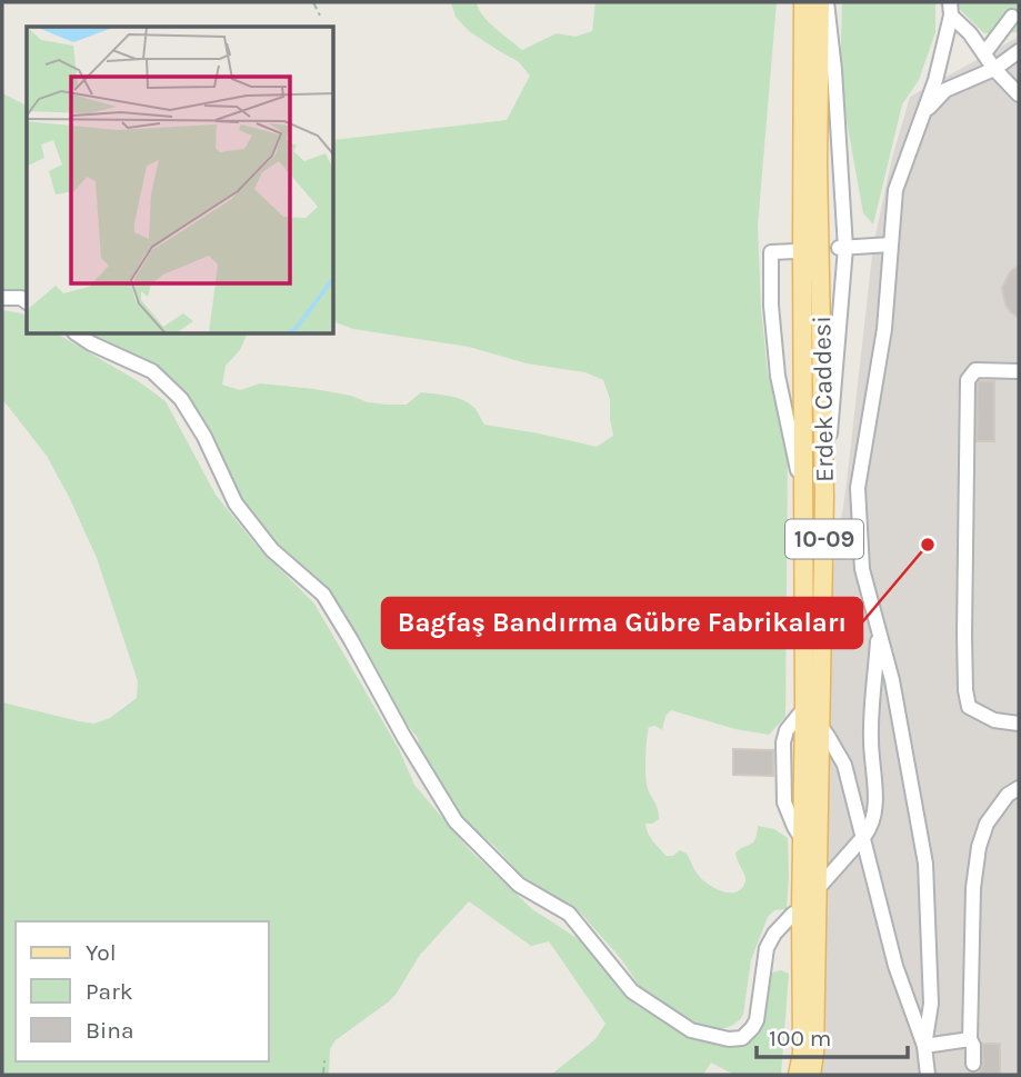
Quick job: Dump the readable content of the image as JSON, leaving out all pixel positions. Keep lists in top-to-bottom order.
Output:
{
  "streets": {
    "main road": ["Erdek Caddesi", "10-09"]
  },
  "places": ["Bagfaş Bandırma Gübre Fabrikaları"],
  "legend": ["Yol", "Park", "Bina"],
  "scale_bar": "100 m"
}
